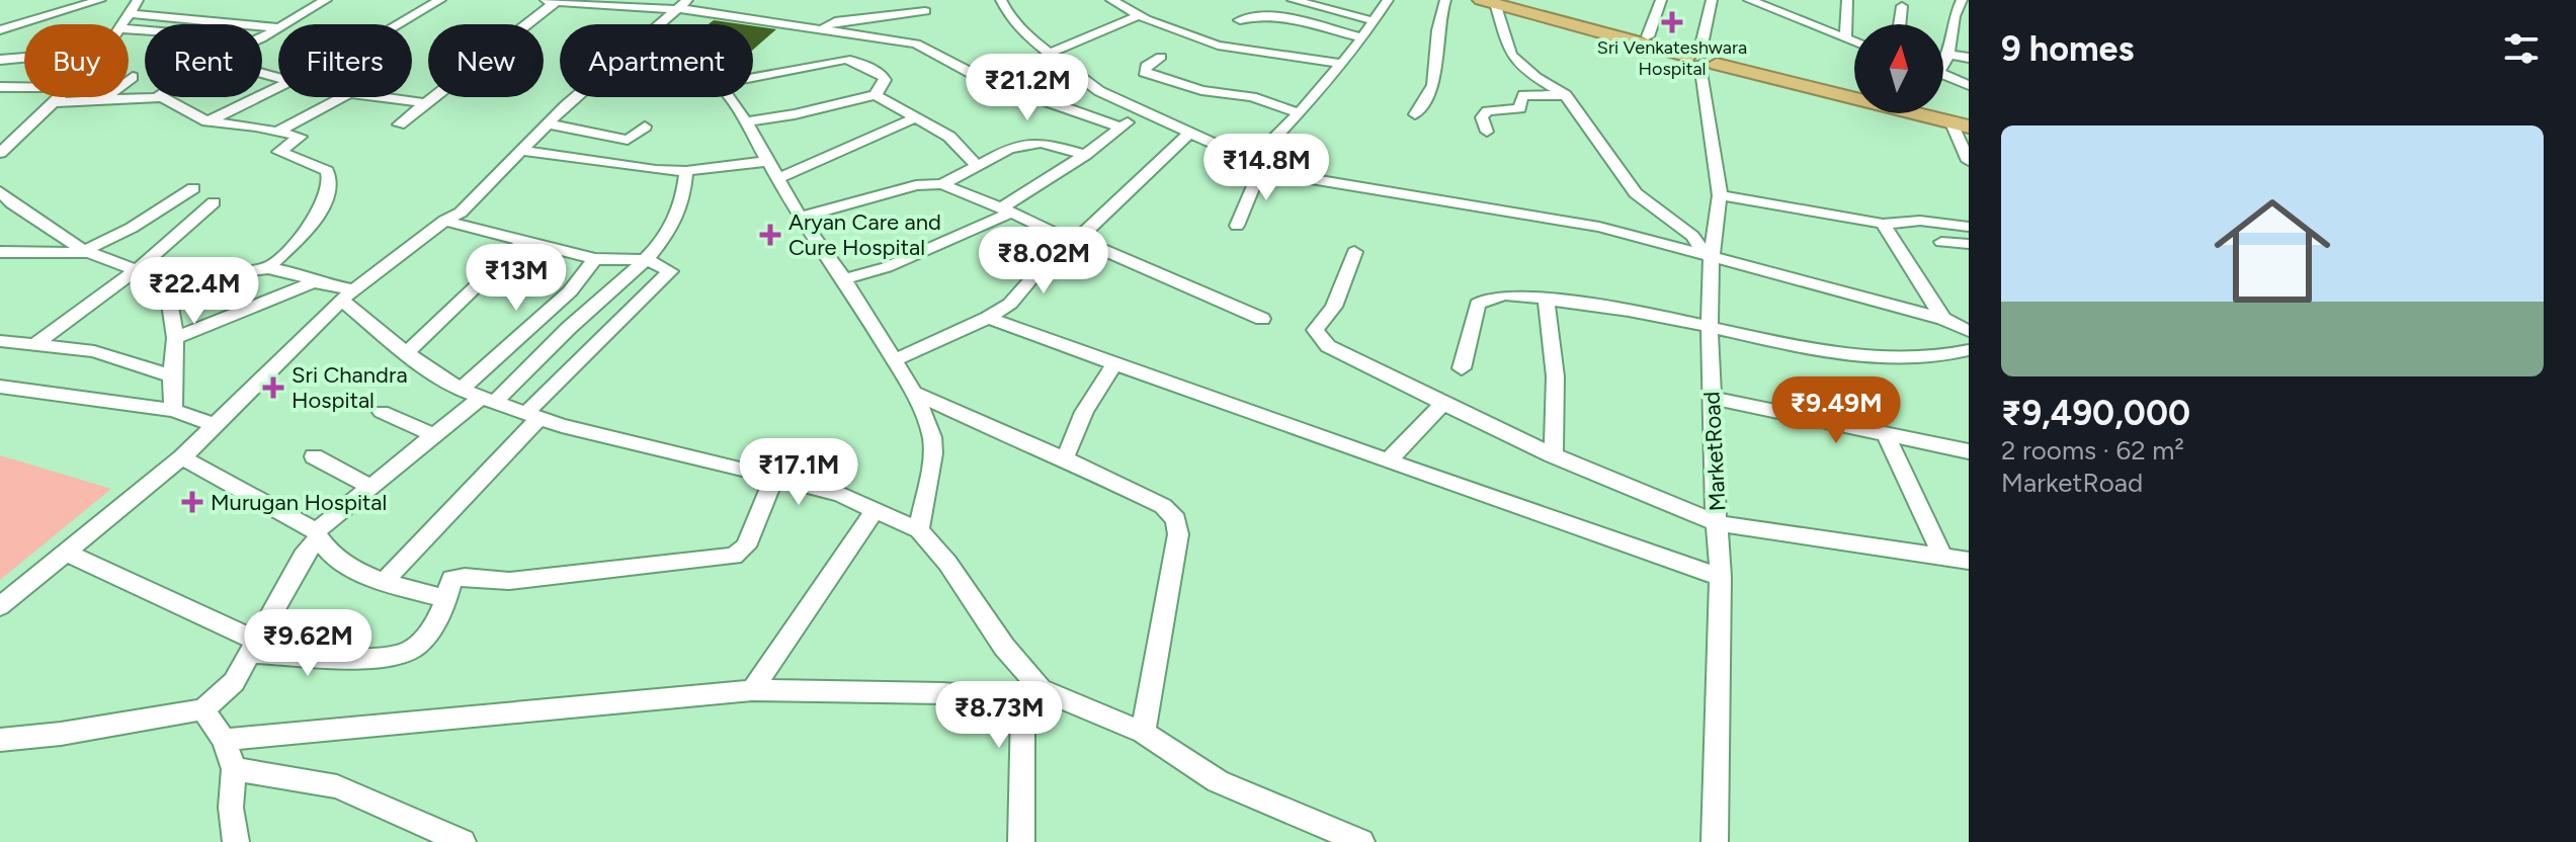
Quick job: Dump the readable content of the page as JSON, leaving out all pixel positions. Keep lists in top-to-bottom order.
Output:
{
  "streets": {
    "street": ["MarketRoad"]
  },
  "places": {
    "health": [
      "Sri Venkateshwara Hospital",
      "Aryan Care and Cure Hospital",
      "Sri Chandra Hospital",
      "Murugan Hospital"
    ]
  },
  "north": "top",
  "page": {
    "heading": "9 homes",
    "chip": [
      "Buy",
      "Rent",
      "Filters",
      "New",
      "Apartment"
    ],
    "price": [
      "₹21.2M",
      "₹14.8M",
      "₹8.02M",
      "₹13M",
      "₹22.4M",
      "₹9.49M",
      "₹17.1M",
      "₹9.62M",
      "₹8.73M"
    ],
    "list": [
      {
        "name": "₹9,490,000",
        "note": "2 rooms · 62 m² · MarketRoad"
      }
    ]
  }
}
